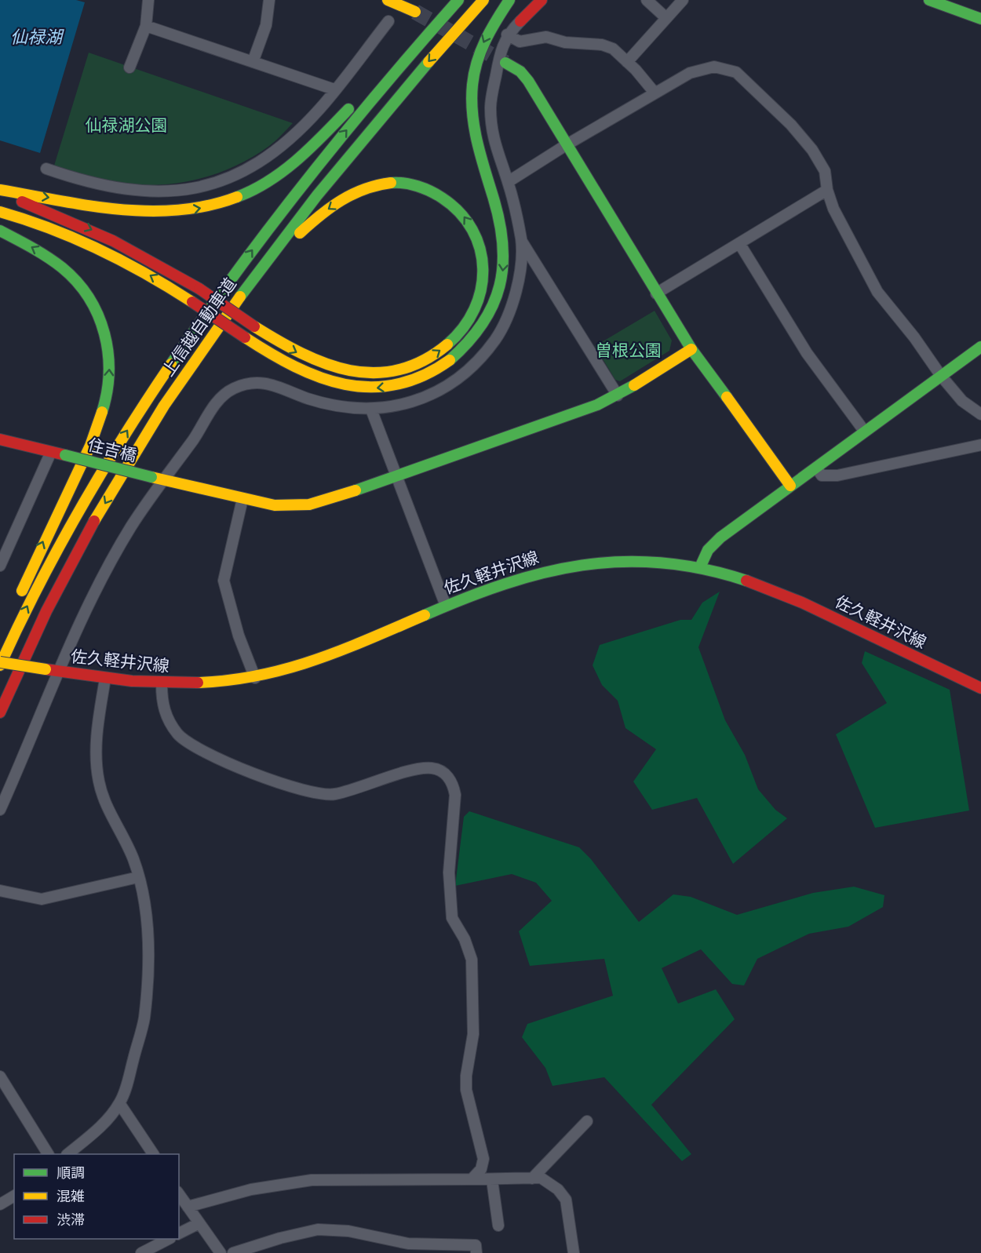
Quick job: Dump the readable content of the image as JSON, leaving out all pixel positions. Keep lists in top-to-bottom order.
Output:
{
  "streets": {
    "main road": ["上信越自動車道", "住吉橋", "佐久軽井沢線"]
  },
  "crossings": [
    ["上信越自動車道", "佐久軽井沢線"]
  ],
  "water": ["仙禄湖"],
  "parks": ["仙禄湖公園", "曽根公園"],
  "legend": ["順調", "混雑", "渋滞"]
}
